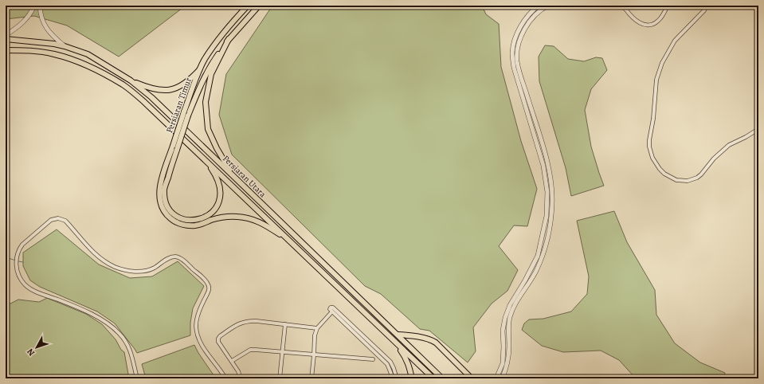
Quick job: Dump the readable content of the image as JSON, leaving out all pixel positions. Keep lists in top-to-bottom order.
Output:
{
  "streets": {
    "main road": ["Persiaran Timur", "Persiaran Utara"]
  },
  "north": "bottom left"
}
